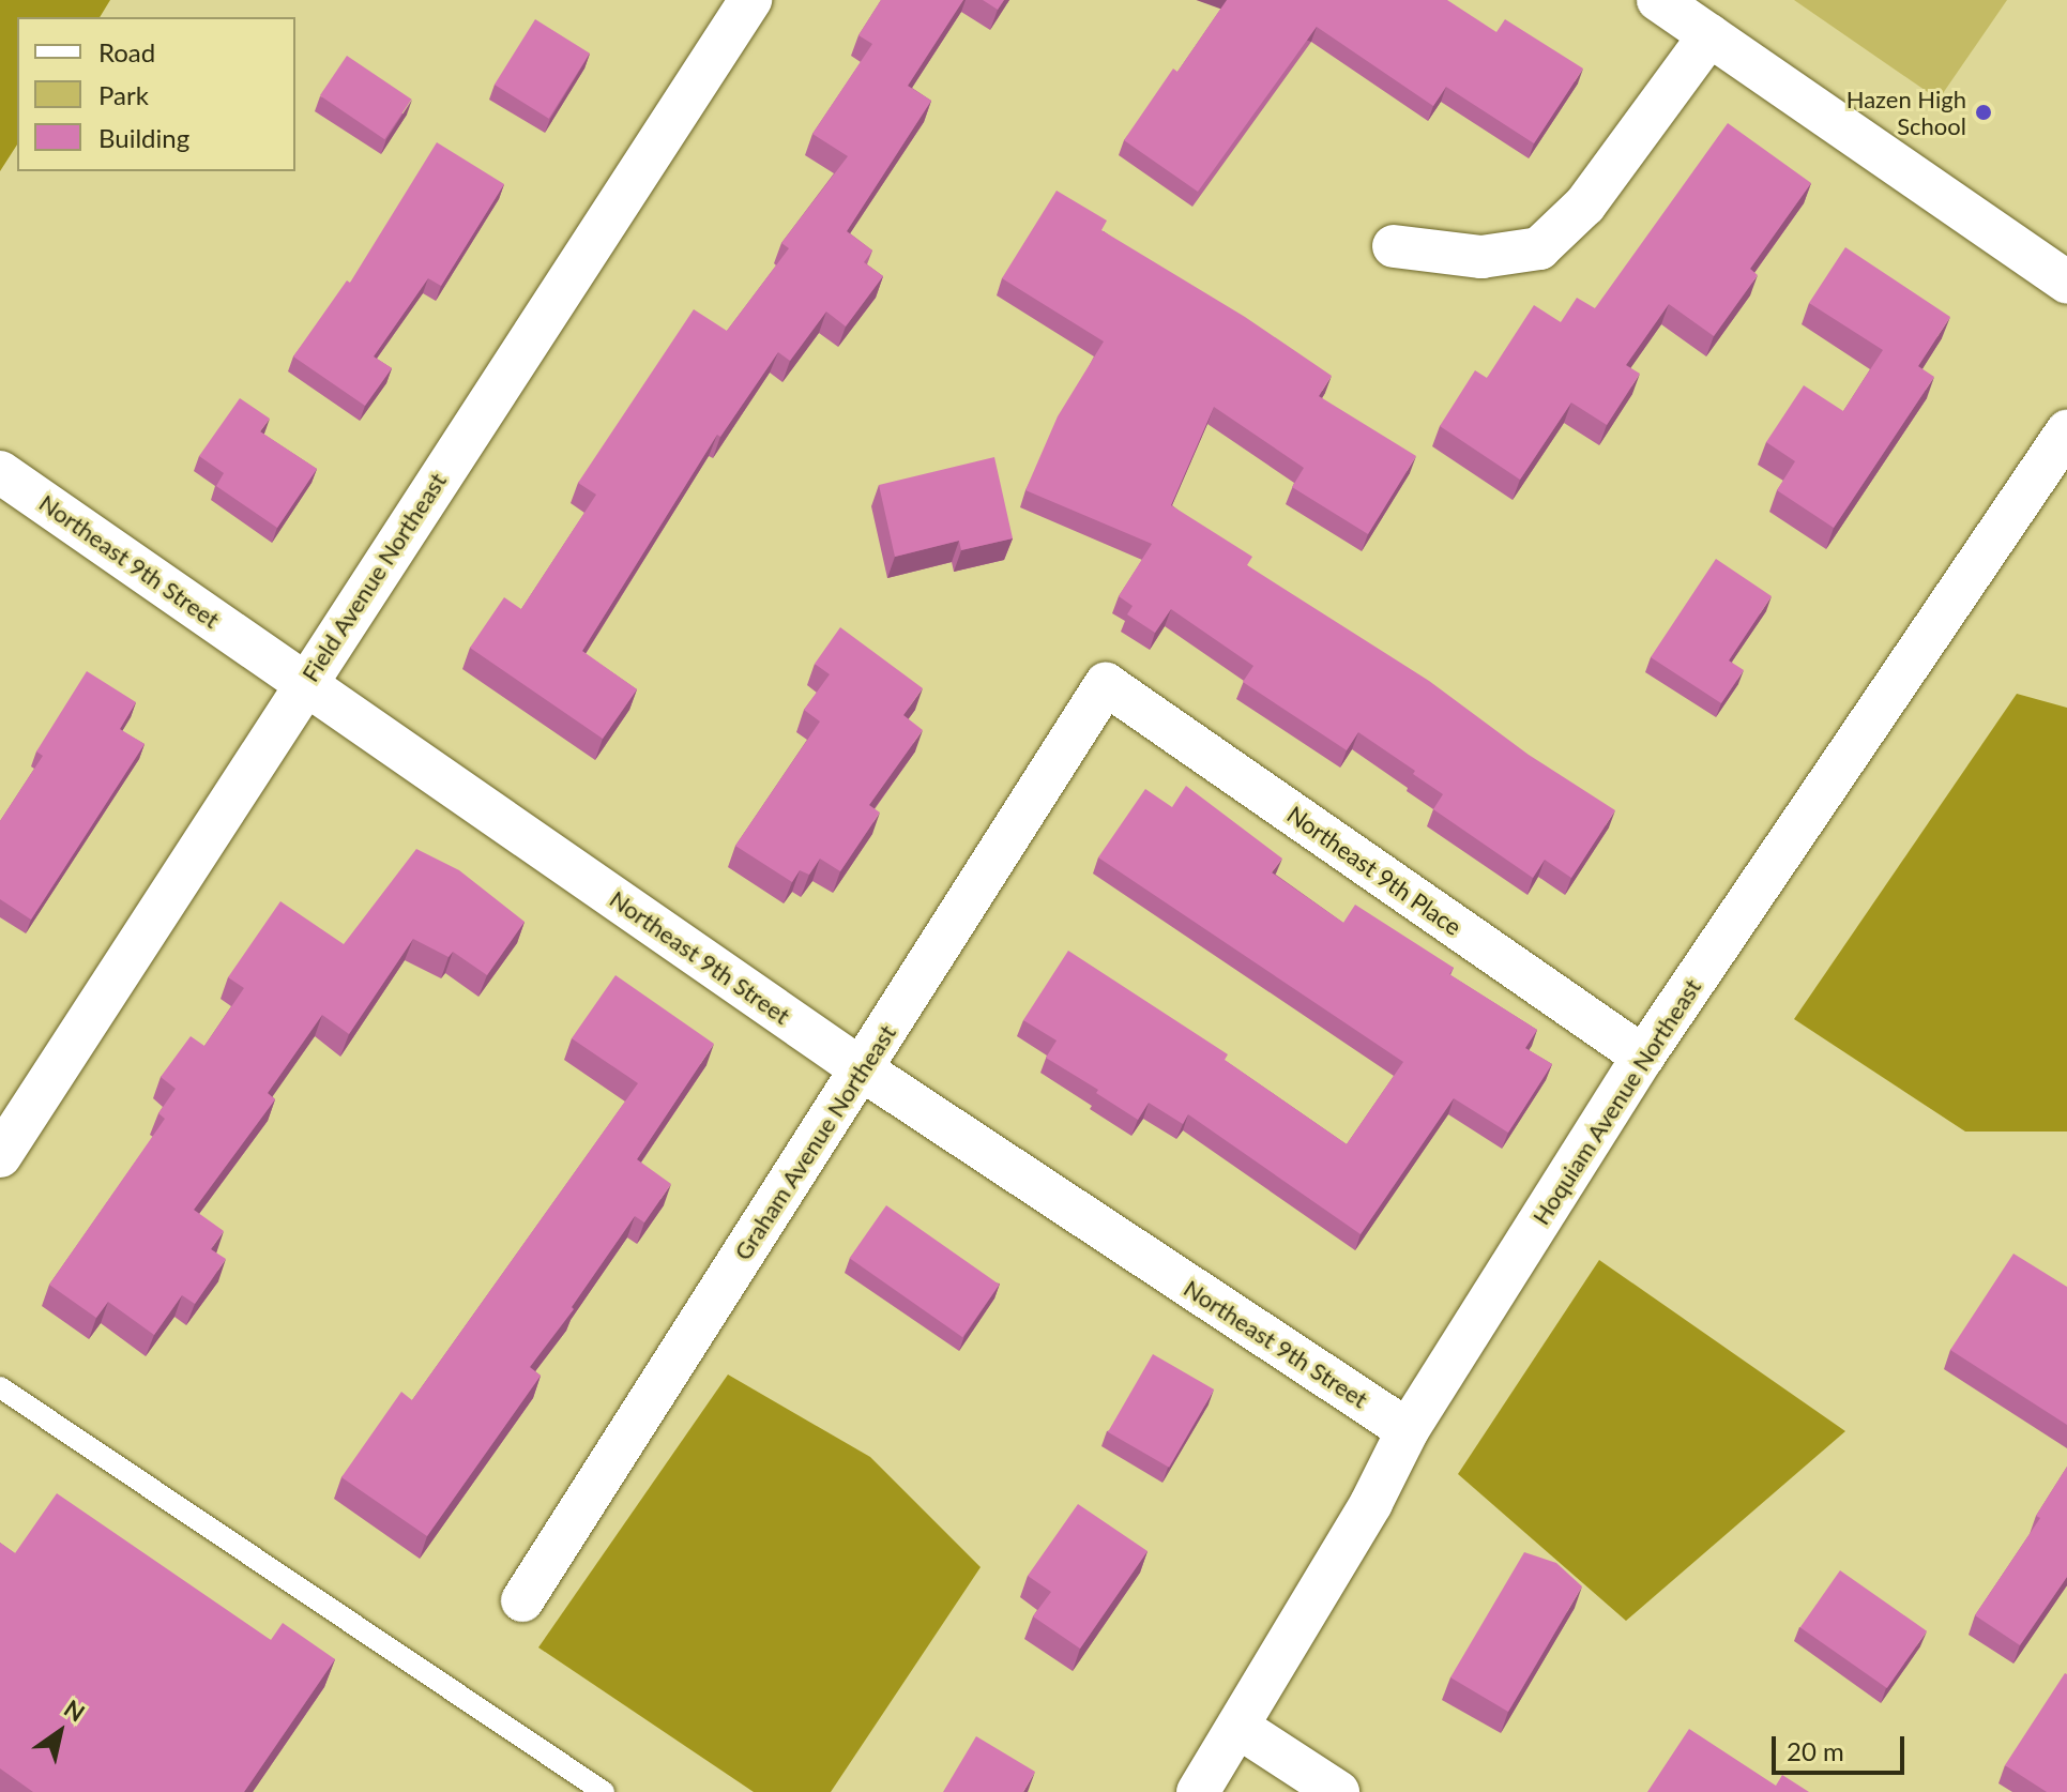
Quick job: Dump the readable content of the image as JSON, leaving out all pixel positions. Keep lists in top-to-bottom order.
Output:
{
  "streets": {
    "street": [
      "Northeast 9th Street",
      "Field Avenue Northeast",
      "Northeast 9th Place",
      "Hoquiam Avenue Northeast",
      "Graham Avenue Northeast"
    ]
  },
  "crossings": [
    ["Northeast 9th Street", "Field Avenue Northeast"],
    ["Northeast 9th Street", "Hoquiam Avenue Northeast"],
    ["Northeast 9th Street", "Graham Avenue Northeast"],
    ["Northeast 9th Place", "Hoquiam Avenue Northeast"],
    ["Northeast 9th Place", "Graham Avenue Northeast"]
  ],
  "places": ["Hazen High School"],
  "legend": ["Road", "Park", "Building"],
  "scale_bar": "20 m",
  "north": "top right"
}
